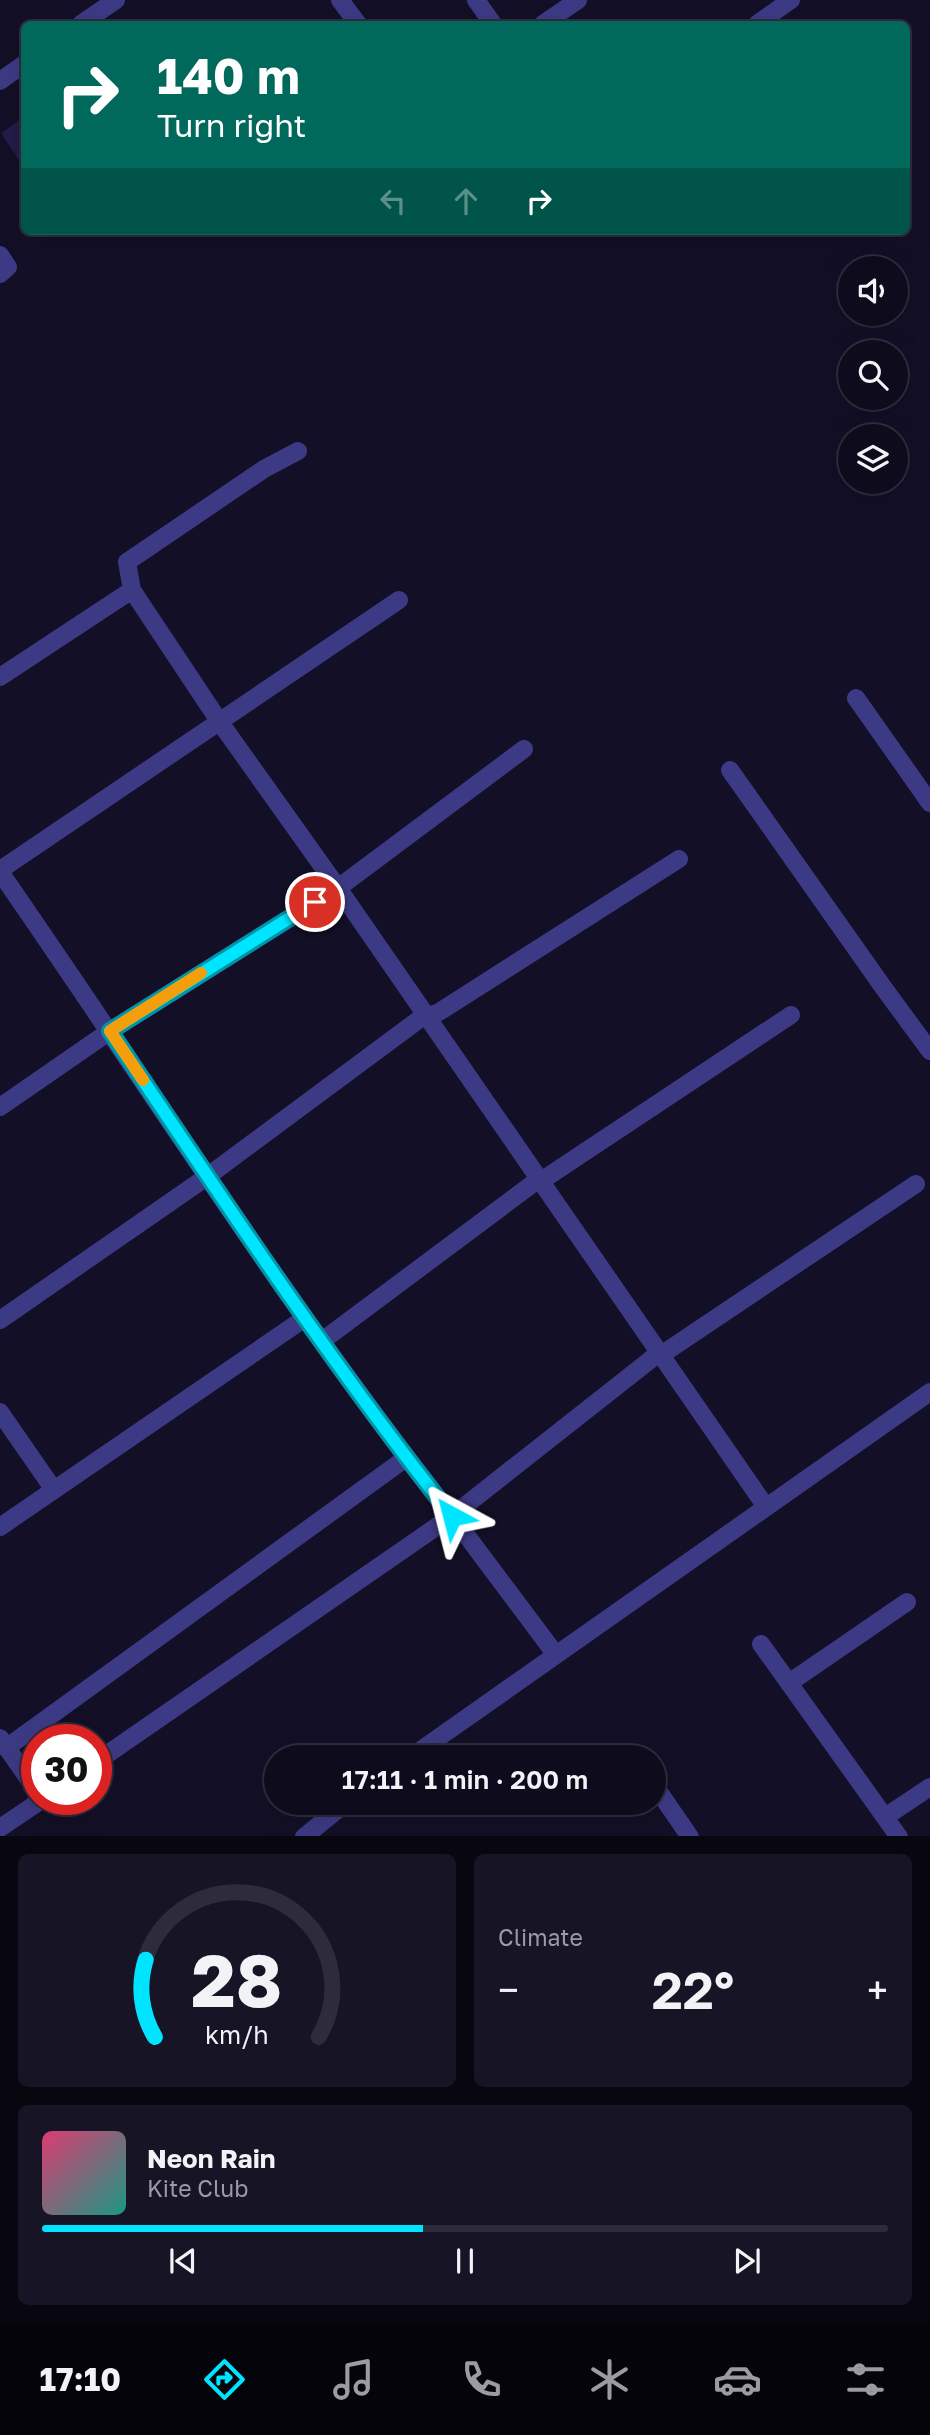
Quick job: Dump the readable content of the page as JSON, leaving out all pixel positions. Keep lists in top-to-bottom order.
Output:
{
  "page": {
    "turn": ["140 m", "Turn right"],
    "limit": "30",
    "trip": "17:11 · 1 min · 200 m",
    "tile": "Climate",
    "heat": ["−", "22°", "+"],
    "song": ["Neon Rain", "Kite Club"],
    "tabs": "17:10",
    "gauge": ["28", "km/h"]
  }
}
